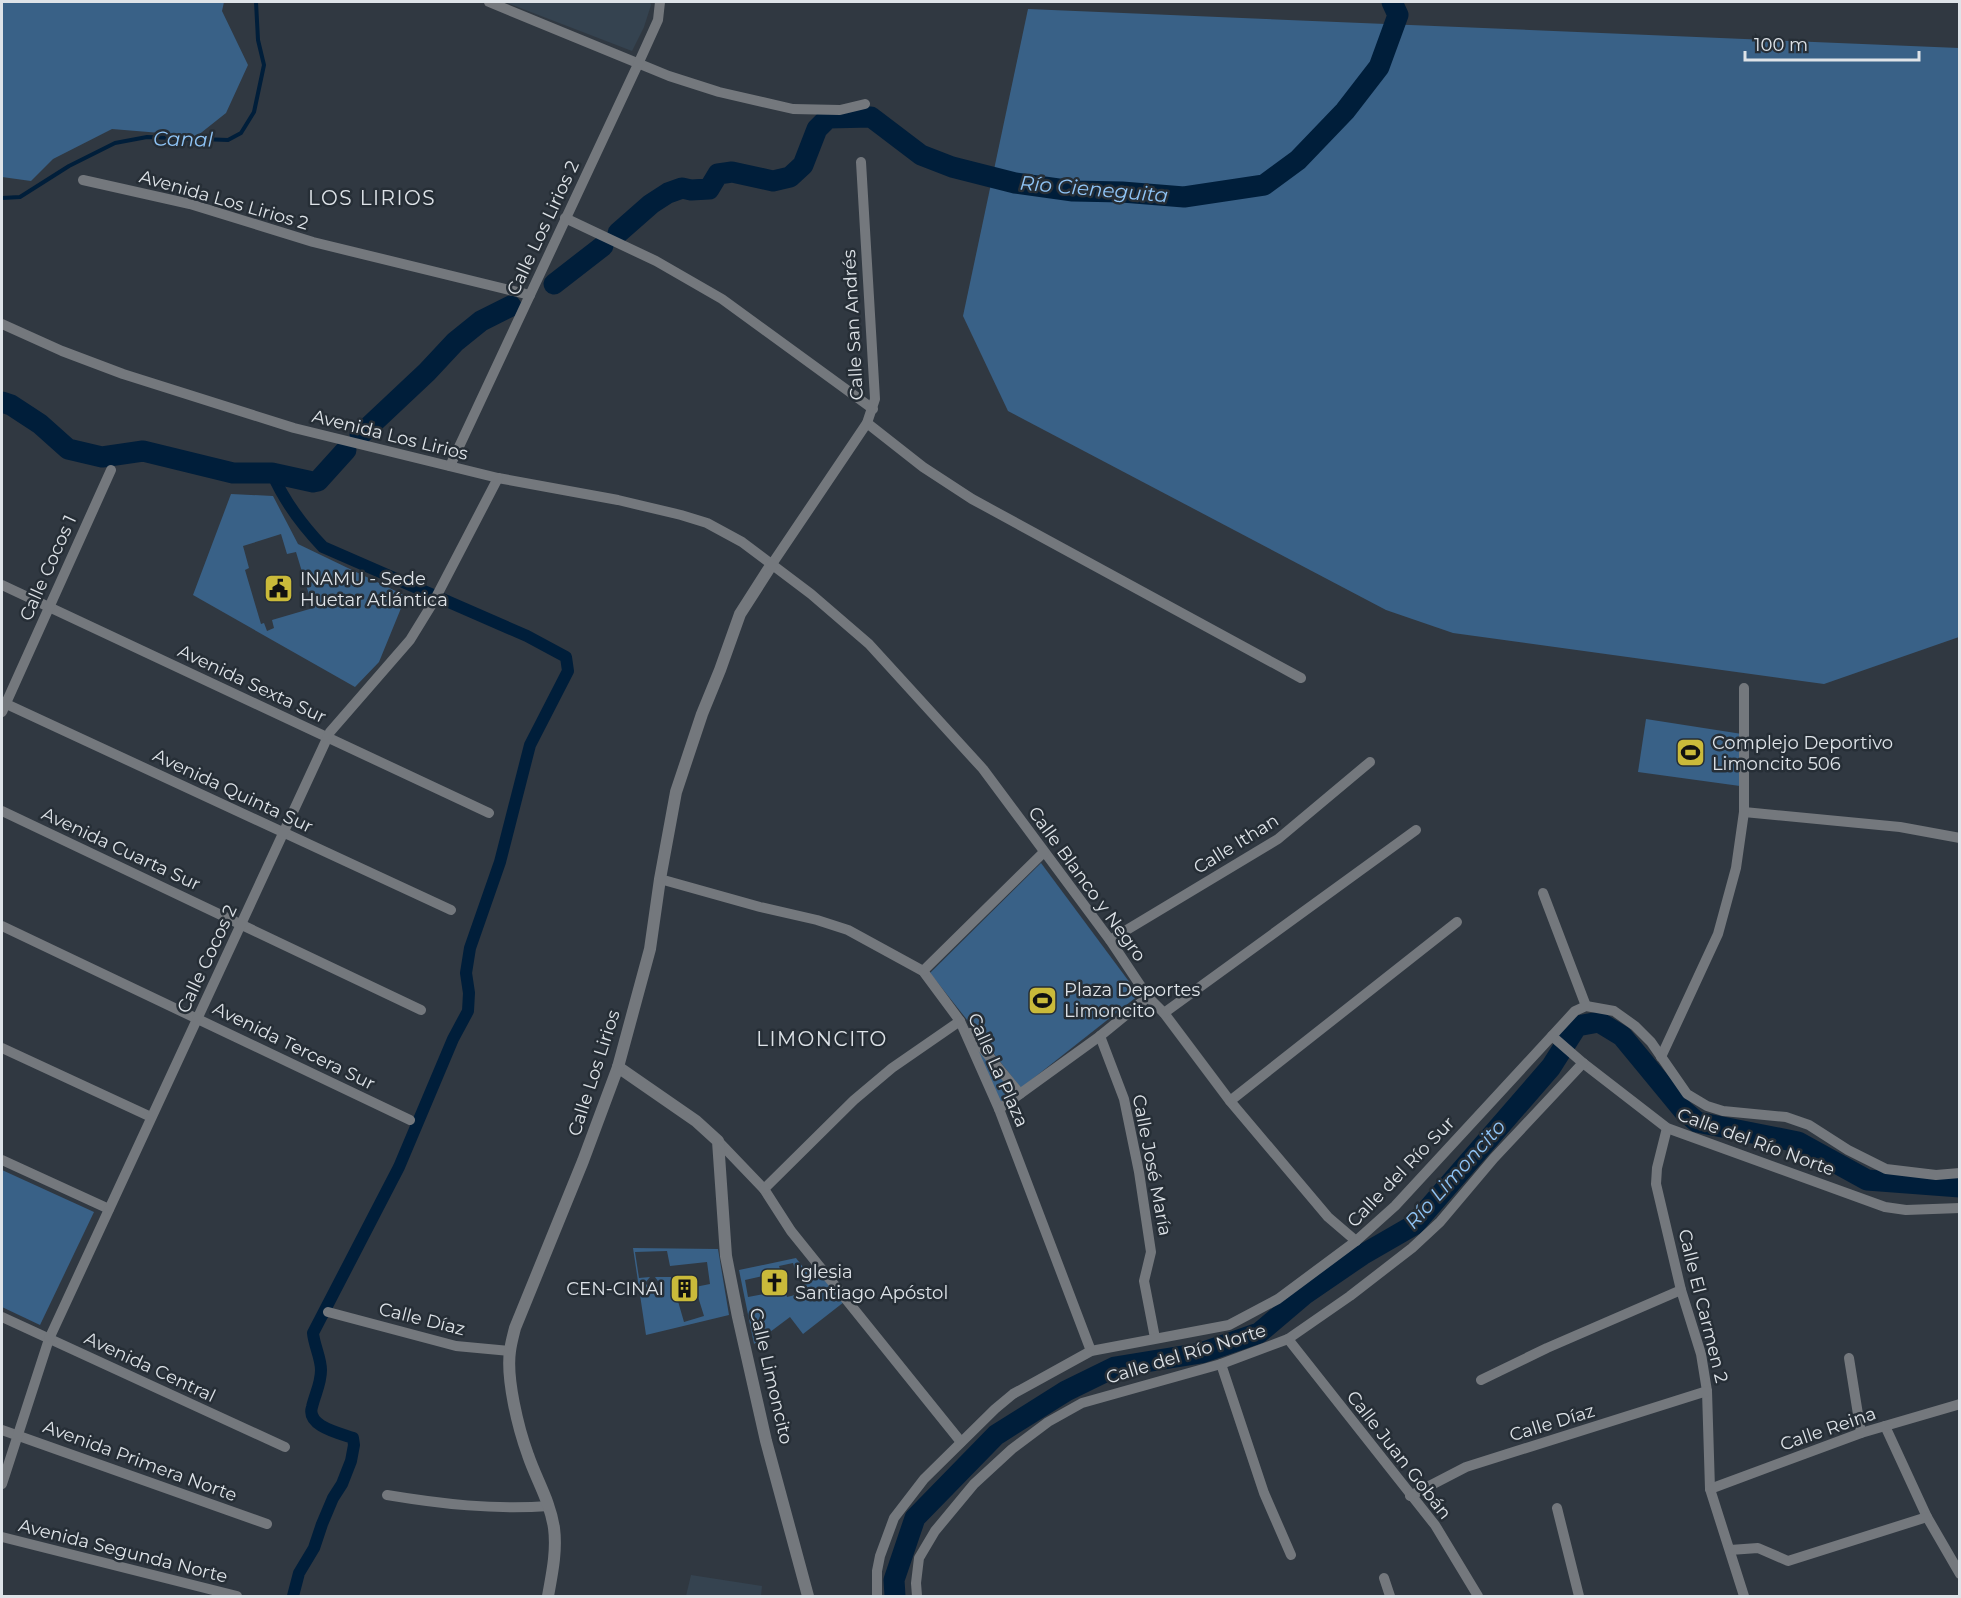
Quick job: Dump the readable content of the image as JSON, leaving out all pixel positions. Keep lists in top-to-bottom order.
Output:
{
  "streets": {
    "street": [
      "Avenida Los Lirios 2",
      "Calle Los Lirios 2",
      "Calle San Andrés",
      "Avenida Los Lirios",
      "Calle Cocos 1",
      "Avenida Sexta Sur",
      "Avenida Quinta Sur",
      "Calle Ithan",
      "Avenida Cuarta Sur",
      "Calle Blanco y Negro",
      "Calle Cocos 2",
      "Avenida Tercera Sur",
      "Calle La Plaza",
      "Calle Los Lirios",
      "Calle del Río Norte",
      "Calle José María",
      "Calle del Río Sur",
      "Calle El Carmen 2",
      "Calle Díaz",
      "Avenida Central",
      "Calle Limoncito",
      "Calle Reina",
      "Calle Juan Gobán",
      "Avenida Primera Norte",
      "Avenida Segunda Norte"
    ]
  },
  "crossings": [
    ["Avenida Los Lirios 2", "Calle Los Lirios 2"],
    ["Calle Los Lirios 2", "Avenida Los Lirios"],
    ["Calle San Andrés", "Avenida Los Lirios"],
    ["Calle San Andrés", "Calle Blanco y Negro"],
    ["Calle San Andrés", "Calle Los Lirios"],
    ["Avenida Los Lirios", "Calle Blanco y Negro"],
    ["Avenida Los Lirios", "Calle Cocos 2"],
    ["Avenida Los Lirios", "Calle Los Lirios"],
    ["Calle Cocos 1", "Avenida Sexta Sur"],
    ["Calle Cocos 1", "Avenida Quinta Sur"],
    ["Avenida Sexta Sur", "Calle Cocos 2"],
    ["Avenida Quinta Sur", "Calle Cocos 2"],
    ["Calle Ithan", "Calle Blanco y Negro"],
    ["Avenida Cuarta Sur", "Calle Cocos 2"],
    ["Calle Blanco y Negro", "Calle Los Lirios"],
    ["Calle Blanco y Negro", "Calle del Río Sur"],
    ["Calle Cocos 2", "Avenida Tercera Sur"],
    ["Calle Cocos 2", "Avenida Central"],
    ["Calle Cocos 2", "Avenida Primera Norte"],
    ["Calle La Plaza", "Calle Los Lirios"],
    ["Calle La Plaza", "Calle del Río Sur"],
    ["Calle Los Lirios", "Calle Díaz"],
    ["Calle del Río Norte", "Calle El Carmen 2"],
    ["Calle del Río Norte", "Calle Juan Gobán"],
    ["Calle José María", "Calle del Río Sur"],
    ["Calle El Carmen 2", "Calle Díaz"],
    ["Calle El Carmen 2", "Calle Reina"],
    ["Calle Díaz", "Calle Juan Gobán"]
  ],
  "districts": ["LOS LIRIOS", "LIMONCITO"],
  "water": ["Canal", "Río Cieneguita", "Río Limoncito"],
  "places": {
    "public building": ["INAMU - Sede Huetar Atlántica"],
    "sports": ["Complejo Deportivo Limoncito 506", "Plaza Deportes Limoncito"],
    "church": ["Iglesia Santiago Apóstol"],
    "building": ["CEN-CINAI"]
  },
  "scale_bar": "100 m"
}
